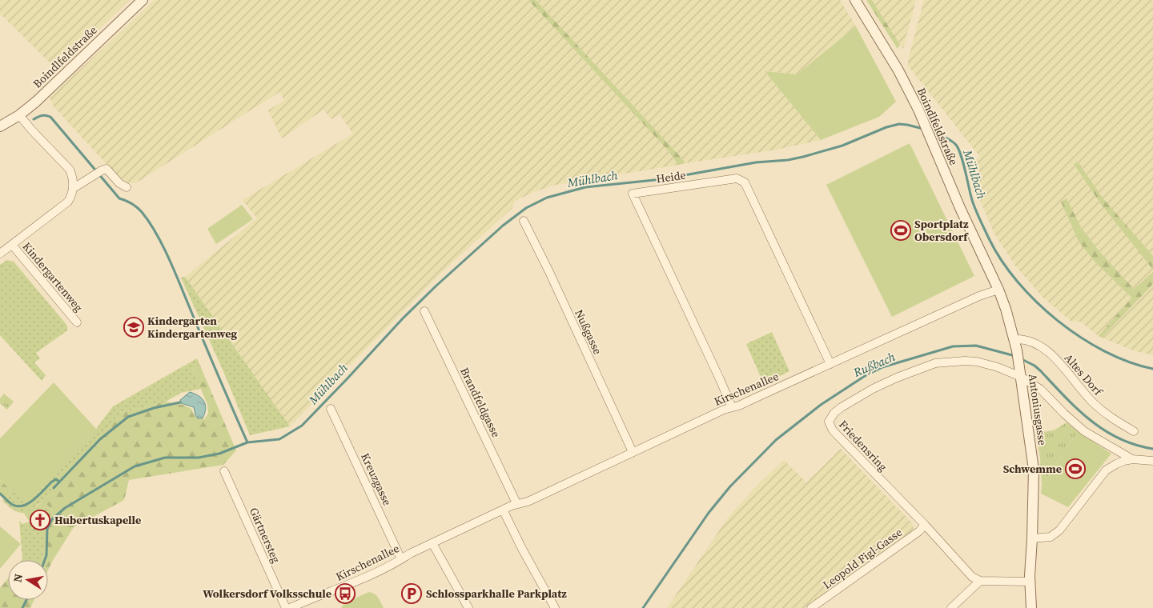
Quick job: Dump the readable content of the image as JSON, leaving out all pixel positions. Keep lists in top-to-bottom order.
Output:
{
  "streets": {
    "street": [
      "Boindlfeldstraße",
      "Heide",
      "Kindergartenweg",
      "Nußgasse",
      "Altes Dorf",
      "Kirschenallee",
      "Brandfeldgasse",
      "Antoniusgasse",
      "Friedensring",
      "Kreuzgasse",
      "Gärtnersteg",
      "Leopold Figl-Gasse"
    ]
  },
  "crossings": [
    ["Boindlfeldstraße", "Kirschenallee"],
    ["Boindlfeldstraße", "Antoniusgasse"],
    ["Heide", "Kirschenallee"],
    ["Nußgasse", "Kirschenallee"],
    ["Altes Dorf", "Antoniusgasse"],
    ["Kirschenallee", "Brandfeldgasse"],
    ["Kirschenallee", "Antoniusgasse"],
    ["Kirschenallee", "Kreuzgasse"],
    ["Antoniusgasse", "Friedensring"],
    ["Friedensring", "Leopold Figl-Gasse"]
  ],
  "water": ["Mühlbach", "Rußbach"],
  "places": {
    "sports": ["Sportplatz Obersdorf", "Schwemme"],
    "school or university": ["Kindergarten Kindergartenweg"],
    "church": ["Hubertuskapelle"],
    "bus stop": ["Wolkersdorf Volksschule"],
    "parking": ["Schlossparkhalle Parkplatz"]
  },
  "north": "left"
}
